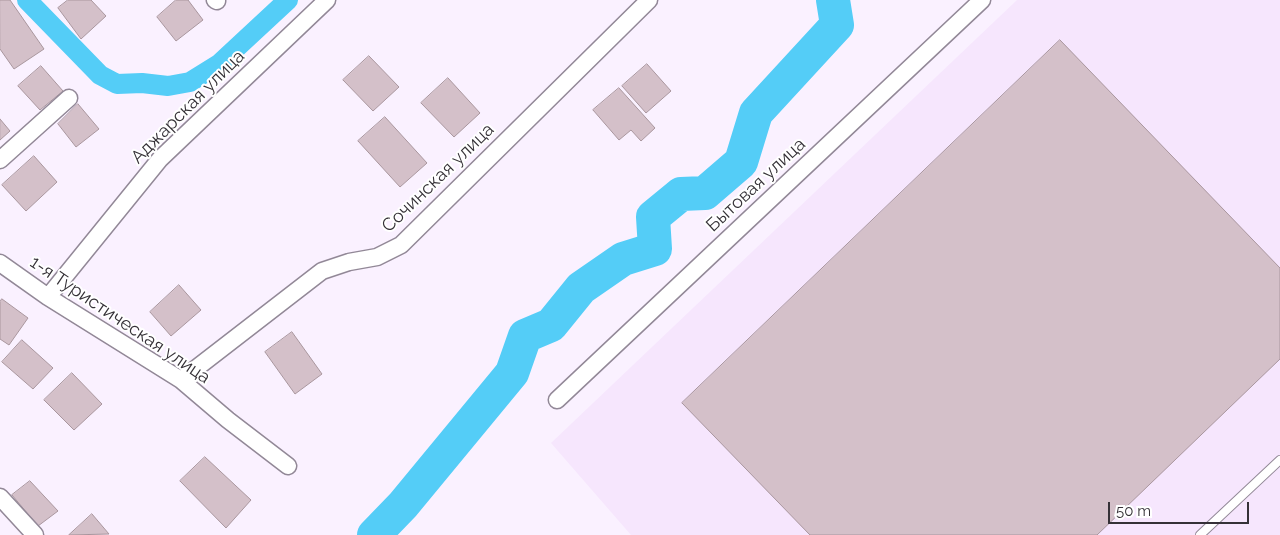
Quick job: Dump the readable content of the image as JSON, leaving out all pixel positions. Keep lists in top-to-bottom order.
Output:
{
  "streets": {
    "street": [
      "Аджарская улица",
      "Сочинская улица",
      "Бытовая улица",
      "1-я Туристическая улица"
    ]
  },
  "crossings": [
    ["Аджарская улица", "1-я Туристическая улица"],
    ["Сочинская улица", "1-я Туристическая улица"]
  ],
  "scale_bar": "50 m"
}
